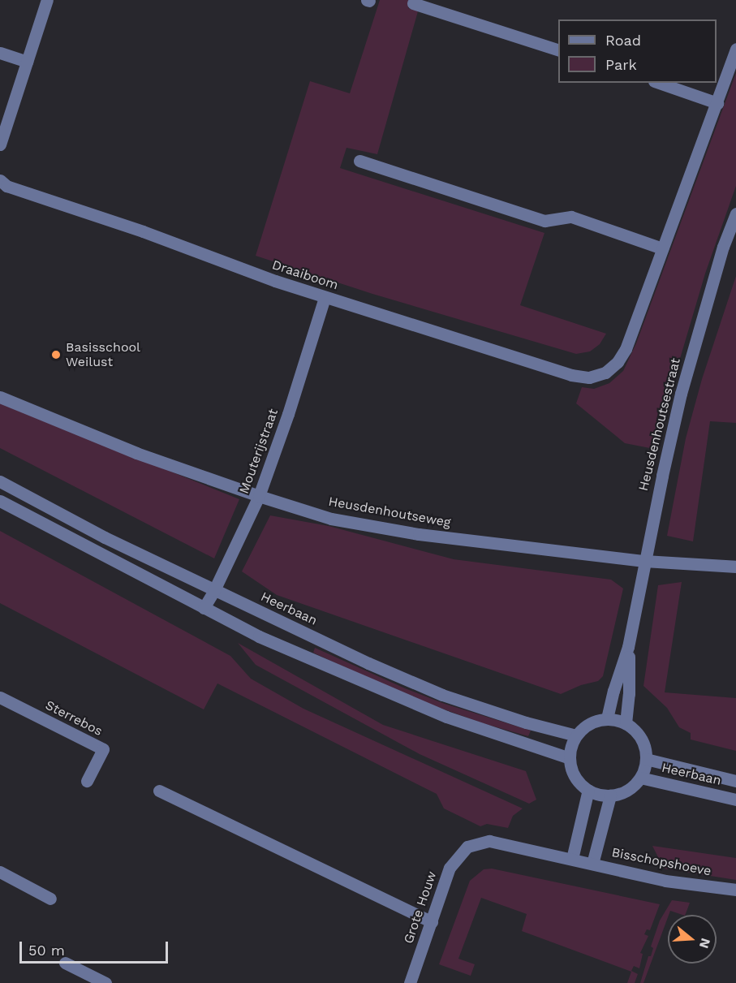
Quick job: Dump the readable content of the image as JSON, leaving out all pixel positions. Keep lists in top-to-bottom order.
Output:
{
  "streets": {
    "street": [
      "Draaiboom",
      "Heusdenhoutsestraat",
      "Mouterijstraat",
      "Heusdenhoutseweg",
      "Heerbaan",
      "Sterrebos",
      "Bisschopshoeve",
      "Grote Houw"
    ]
  },
  "crossings": [
    ["Draaiboom", "Mouterijstraat"],
    ["Heusdenhoutsestraat", "Heusdenhoutseweg"],
    ["Heusdenhoutsestraat", "Heerbaan"],
    ["Mouterijstraat", "Heusdenhoutseweg"],
    ["Mouterijstraat", "Heerbaan"],
    ["Bisschopshoeve", "Grote Houw"]
  ],
  "places": ["Basisschool Weilust"],
  "legend": ["Road", "Park"],
  "scale_bar": "50 m",
  "north": "right"
}
